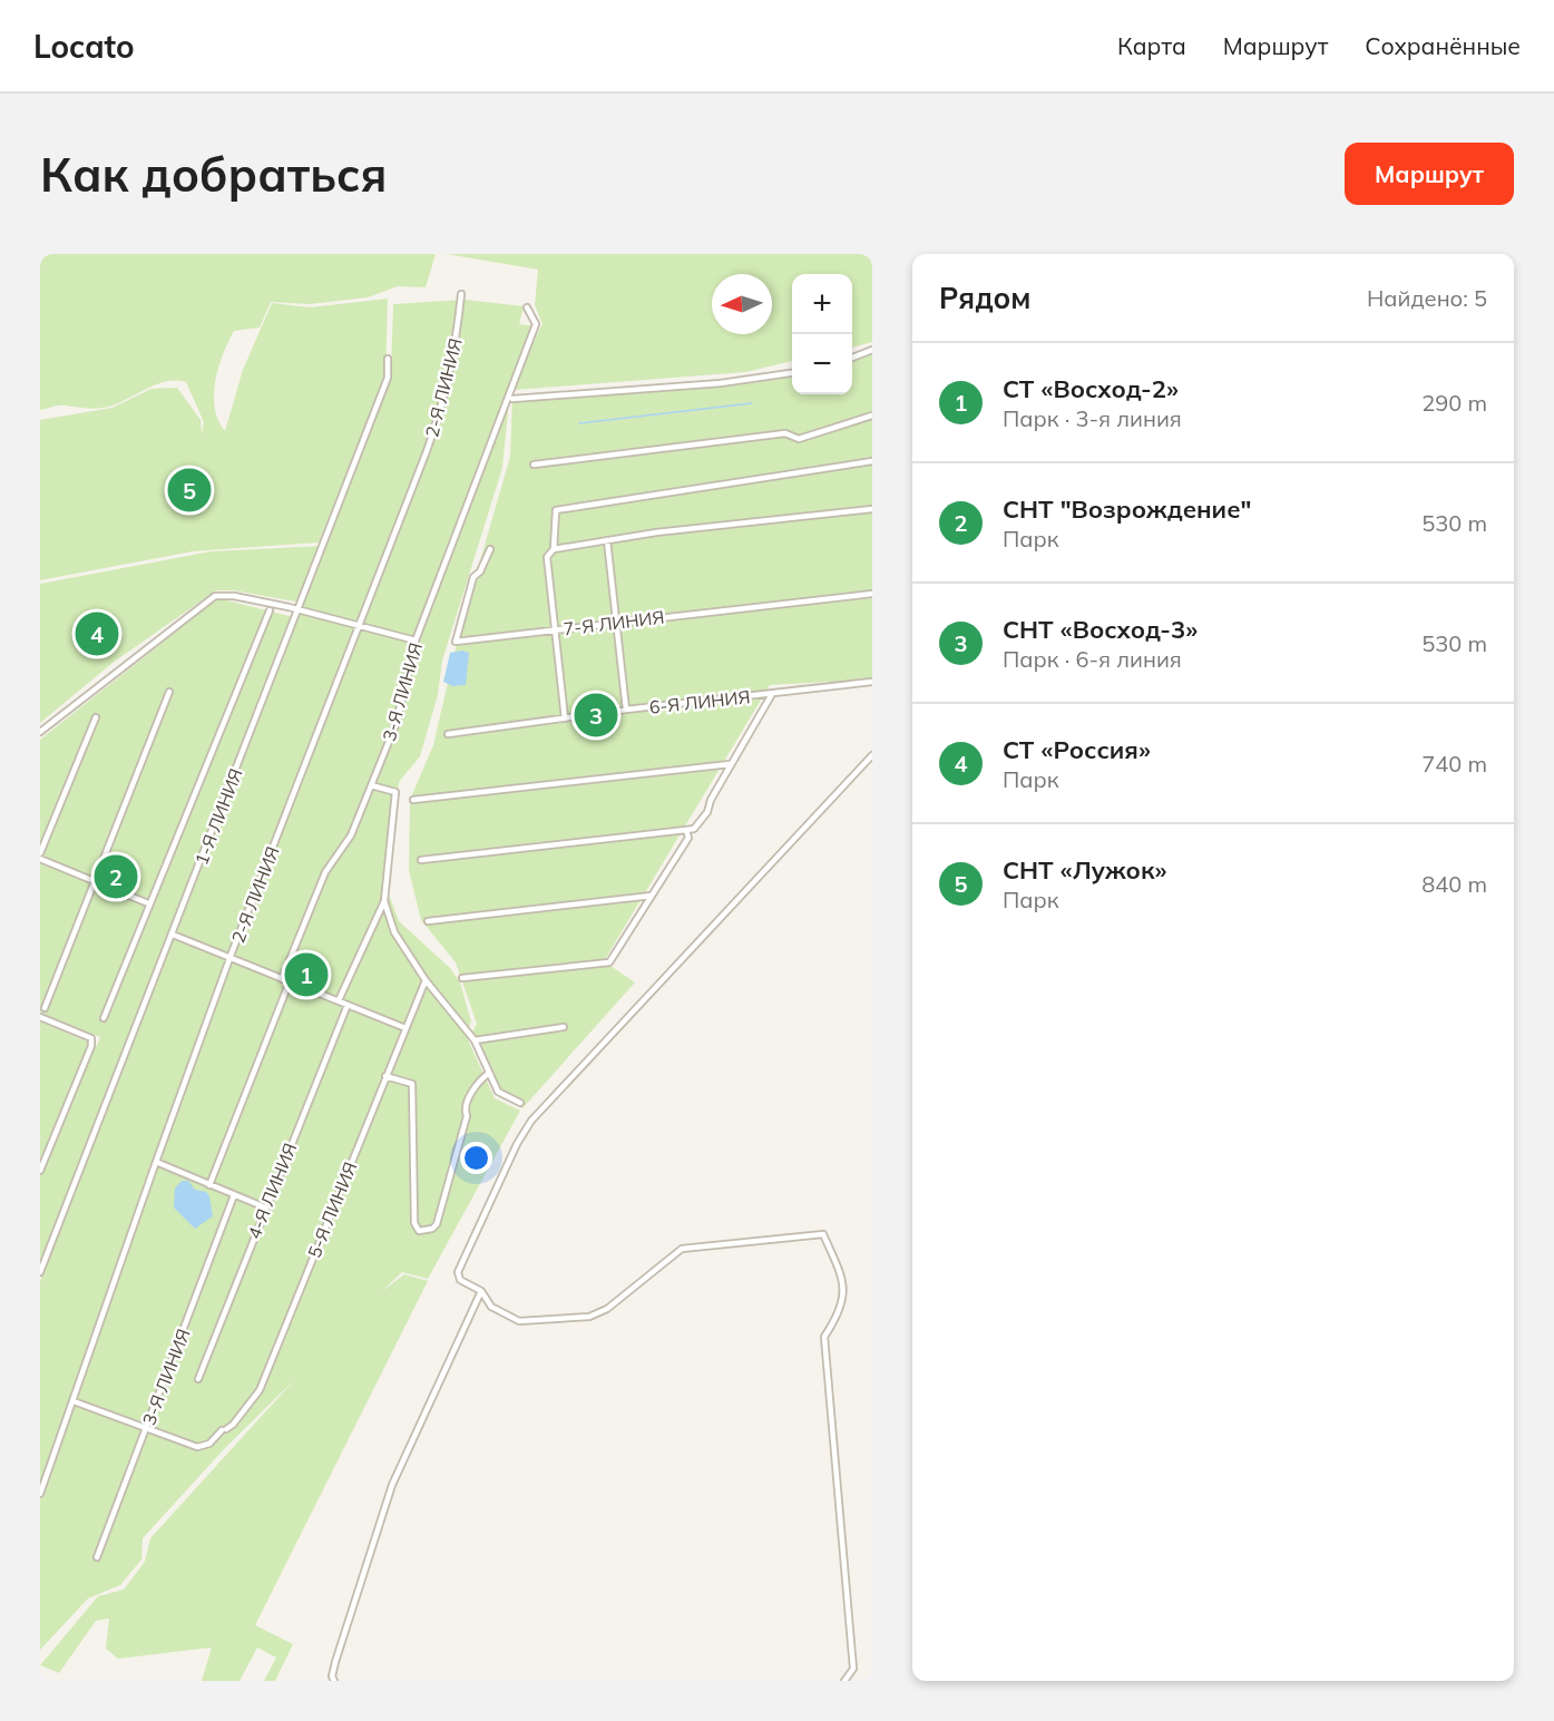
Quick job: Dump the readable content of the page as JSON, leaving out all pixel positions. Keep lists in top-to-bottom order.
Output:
{
  "streets": {
    "street": [
      "2-Я ЛИНИЯ",
      "7-Я ЛИНИЯ",
      "3-Я ЛИНИЯ",
      "6-Я ЛИНИЯ",
      "1-Я ЛИНИЯ",
      "4-Я ЛИНИЯ",
      "5-Я ЛИНИЯ"
    ]
  },
  "crossings": [
    ["3-Я ЛИНИЯ", "5-Я ЛИНИЯ"]
  ],
  "north": "left",
  "page": {
    "header": "Locato",
    "nav": ["Карта", "Маршрут", "Сохранённые"],
    "buttons": "Маршрут",
    "title": "Как добраться",
    "heading": ["Рядом", "Найдено: 5"],
    "map_buttons": ["+", "−"],
    "list": [
      {
        "mark": "1",
        "name": "СТ «Восход-2»",
        "note": "Парк · 3-я линия",
        "value": "290 m"
      },
      {
        "mark": "2",
        "name": "СНТ \"Возрождение\"",
        "note": "Парк",
        "value": "530 m"
      },
      {
        "mark": "3",
        "name": "СНТ «Восход-3»",
        "note": "Парк · 6-я линия",
        "value": "530 m"
      },
      {
        "mark": "4",
        "name": "СТ «Россия»",
        "note": "Парк",
        "value": "740 m"
      },
      {
        "mark": "5",
        "name": "СНТ «Лужок»",
        "note": "Парк",
        "value": "840 m"
      }
    ],
    "pins": [
      "5",
      "4",
      "3",
      "2",
      "1"
    ]
  }
}
